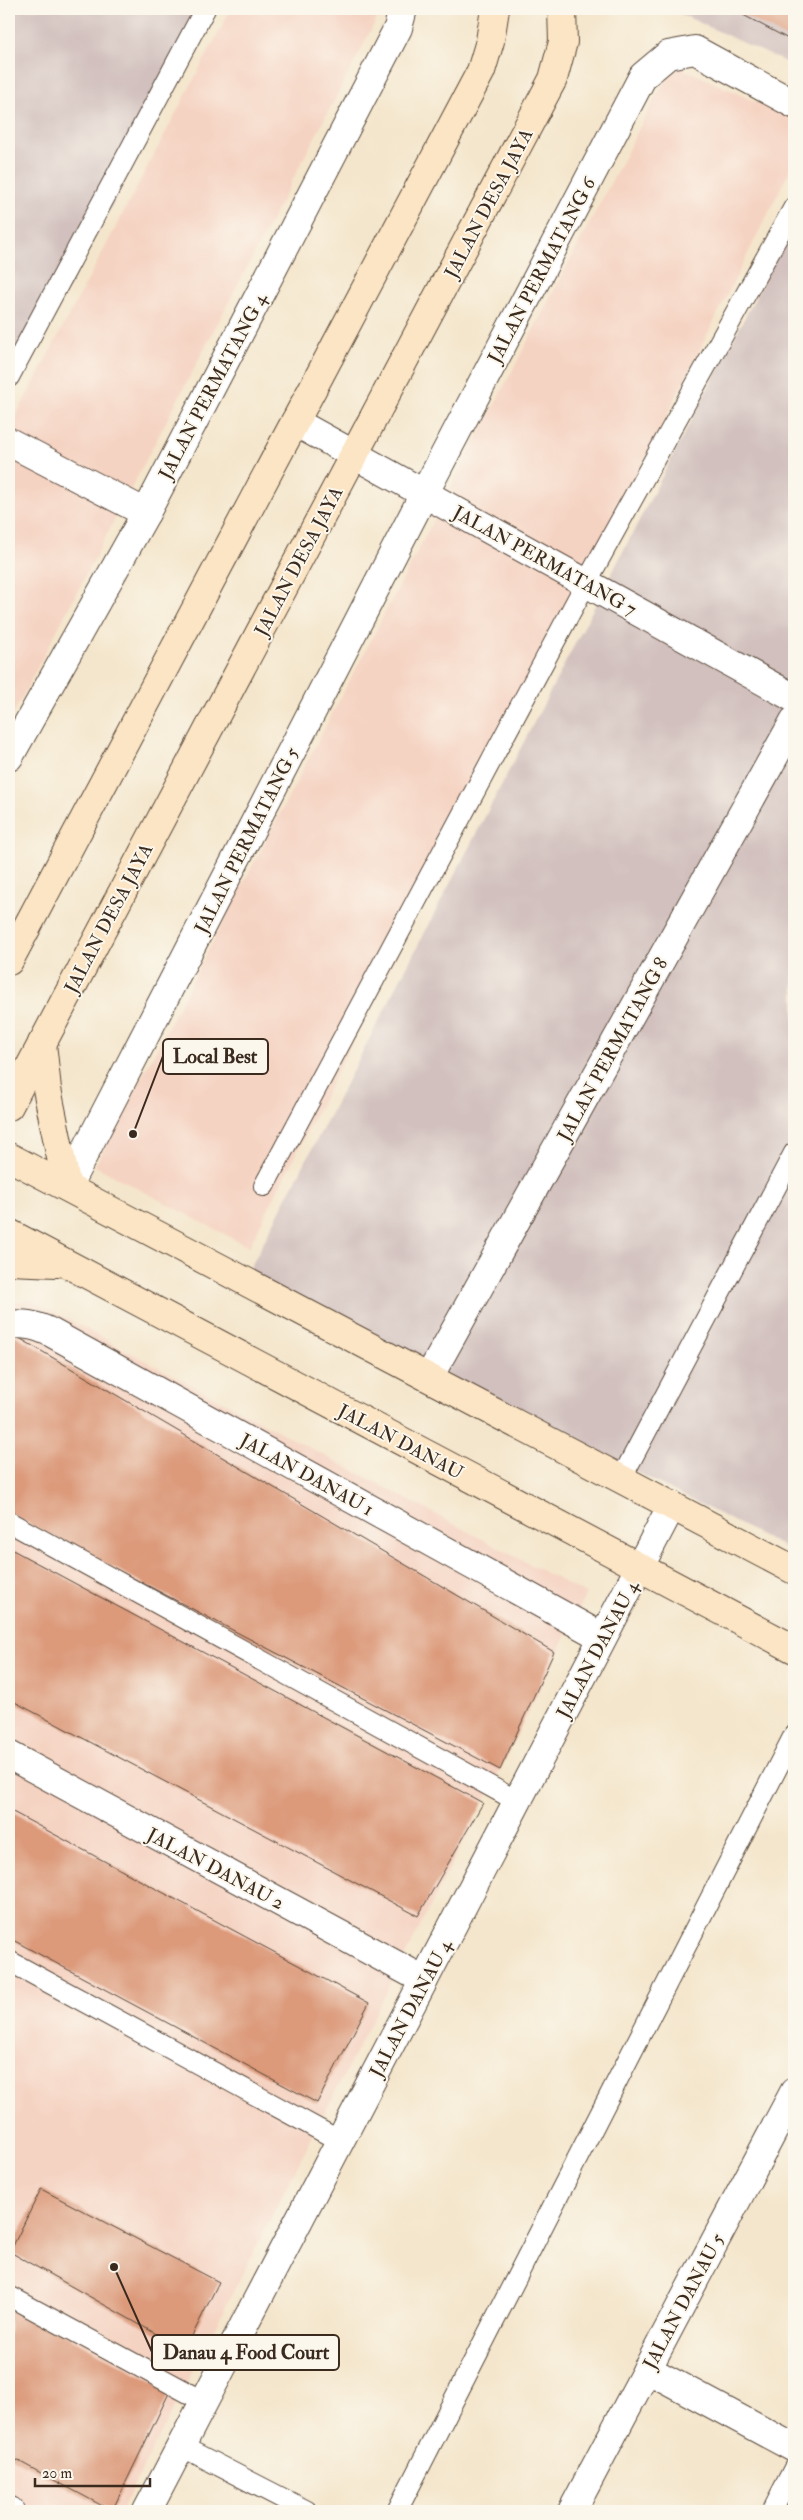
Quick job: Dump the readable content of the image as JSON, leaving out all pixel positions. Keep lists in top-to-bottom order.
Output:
{
  "streets": {
    "main road": ["JALAN DESA JAYA", "JALAN DANAU"],
    "street": [
      "JALAN PERMATANG 6",
      "JALAN PERMATANG 4",
      "JALAN PERMATANG 7",
      "JALAN PERMATANG 5",
      "JALAN PERMATANG 8",
      "JALAN DANAU 1",
      "JALAN DANAU 4",
      "JALAN DANAU 2",
      "JALAN DANAU 5"
    ]
  },
  "crossings": [
    ["JALAN DESA JAYA", "JALAN PERMATANG 7"],
    ["JALAN PERMATANG 6", "JALAN PERMATANG 7"],
    ["JALAN PERMATANG 6", "JALAN PERMATANG 5"],
    ["JALAN PERMATANG 7", "JALAN PERMATANG 5"],
    ["JALAN DANAU", "JALAN DANAU 4"],
    ["JALAN DANAU 1", "JALAN DANAU 4"],
    ["JALAN DANAU 4", "JALAN DANAU 2"]
  ],
  "places": ["Local Best", "Danau 4 Food Court"],
  "scale_bar": "20 m"
}
